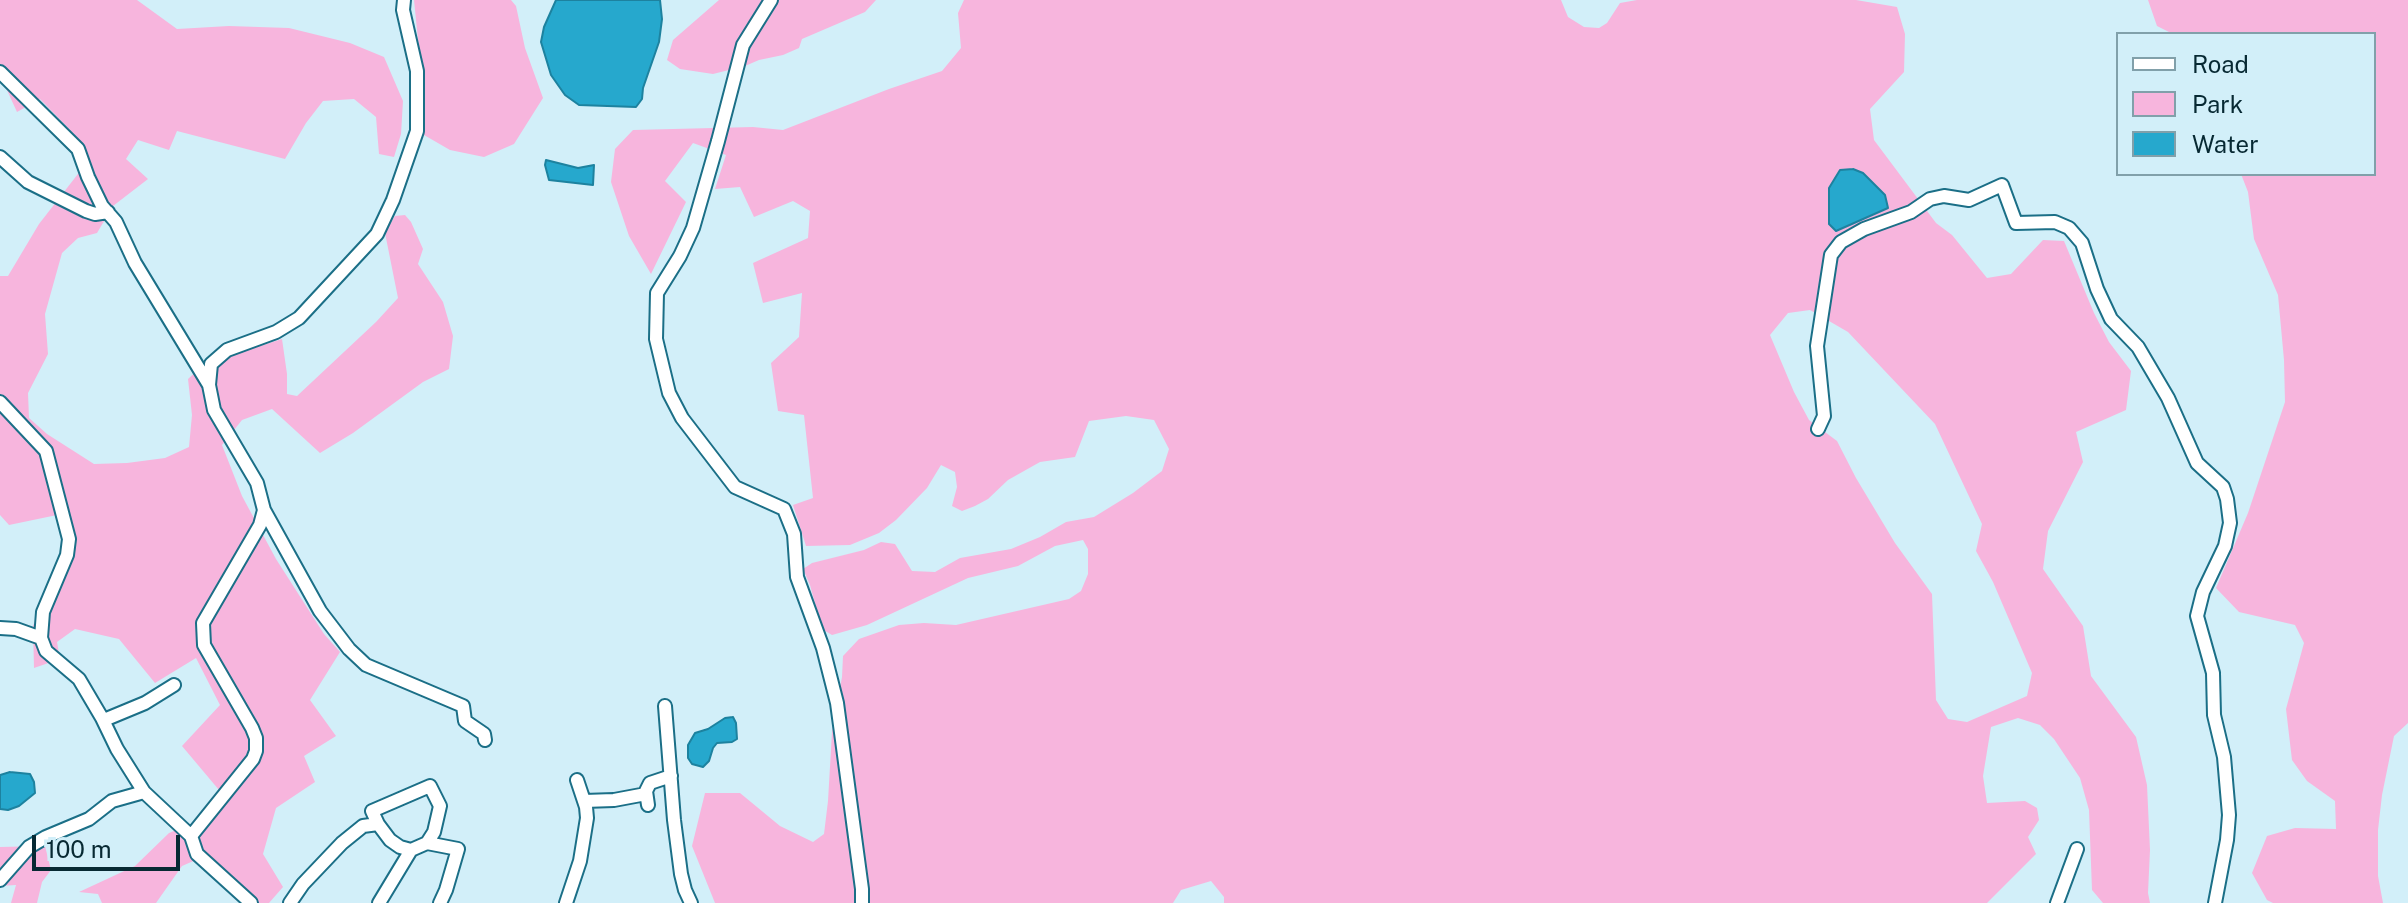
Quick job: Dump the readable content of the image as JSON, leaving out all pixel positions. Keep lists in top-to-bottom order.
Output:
{
  "legend": ["Road", "Park", "Water"],
  "scale_bar": "100 m"
}
